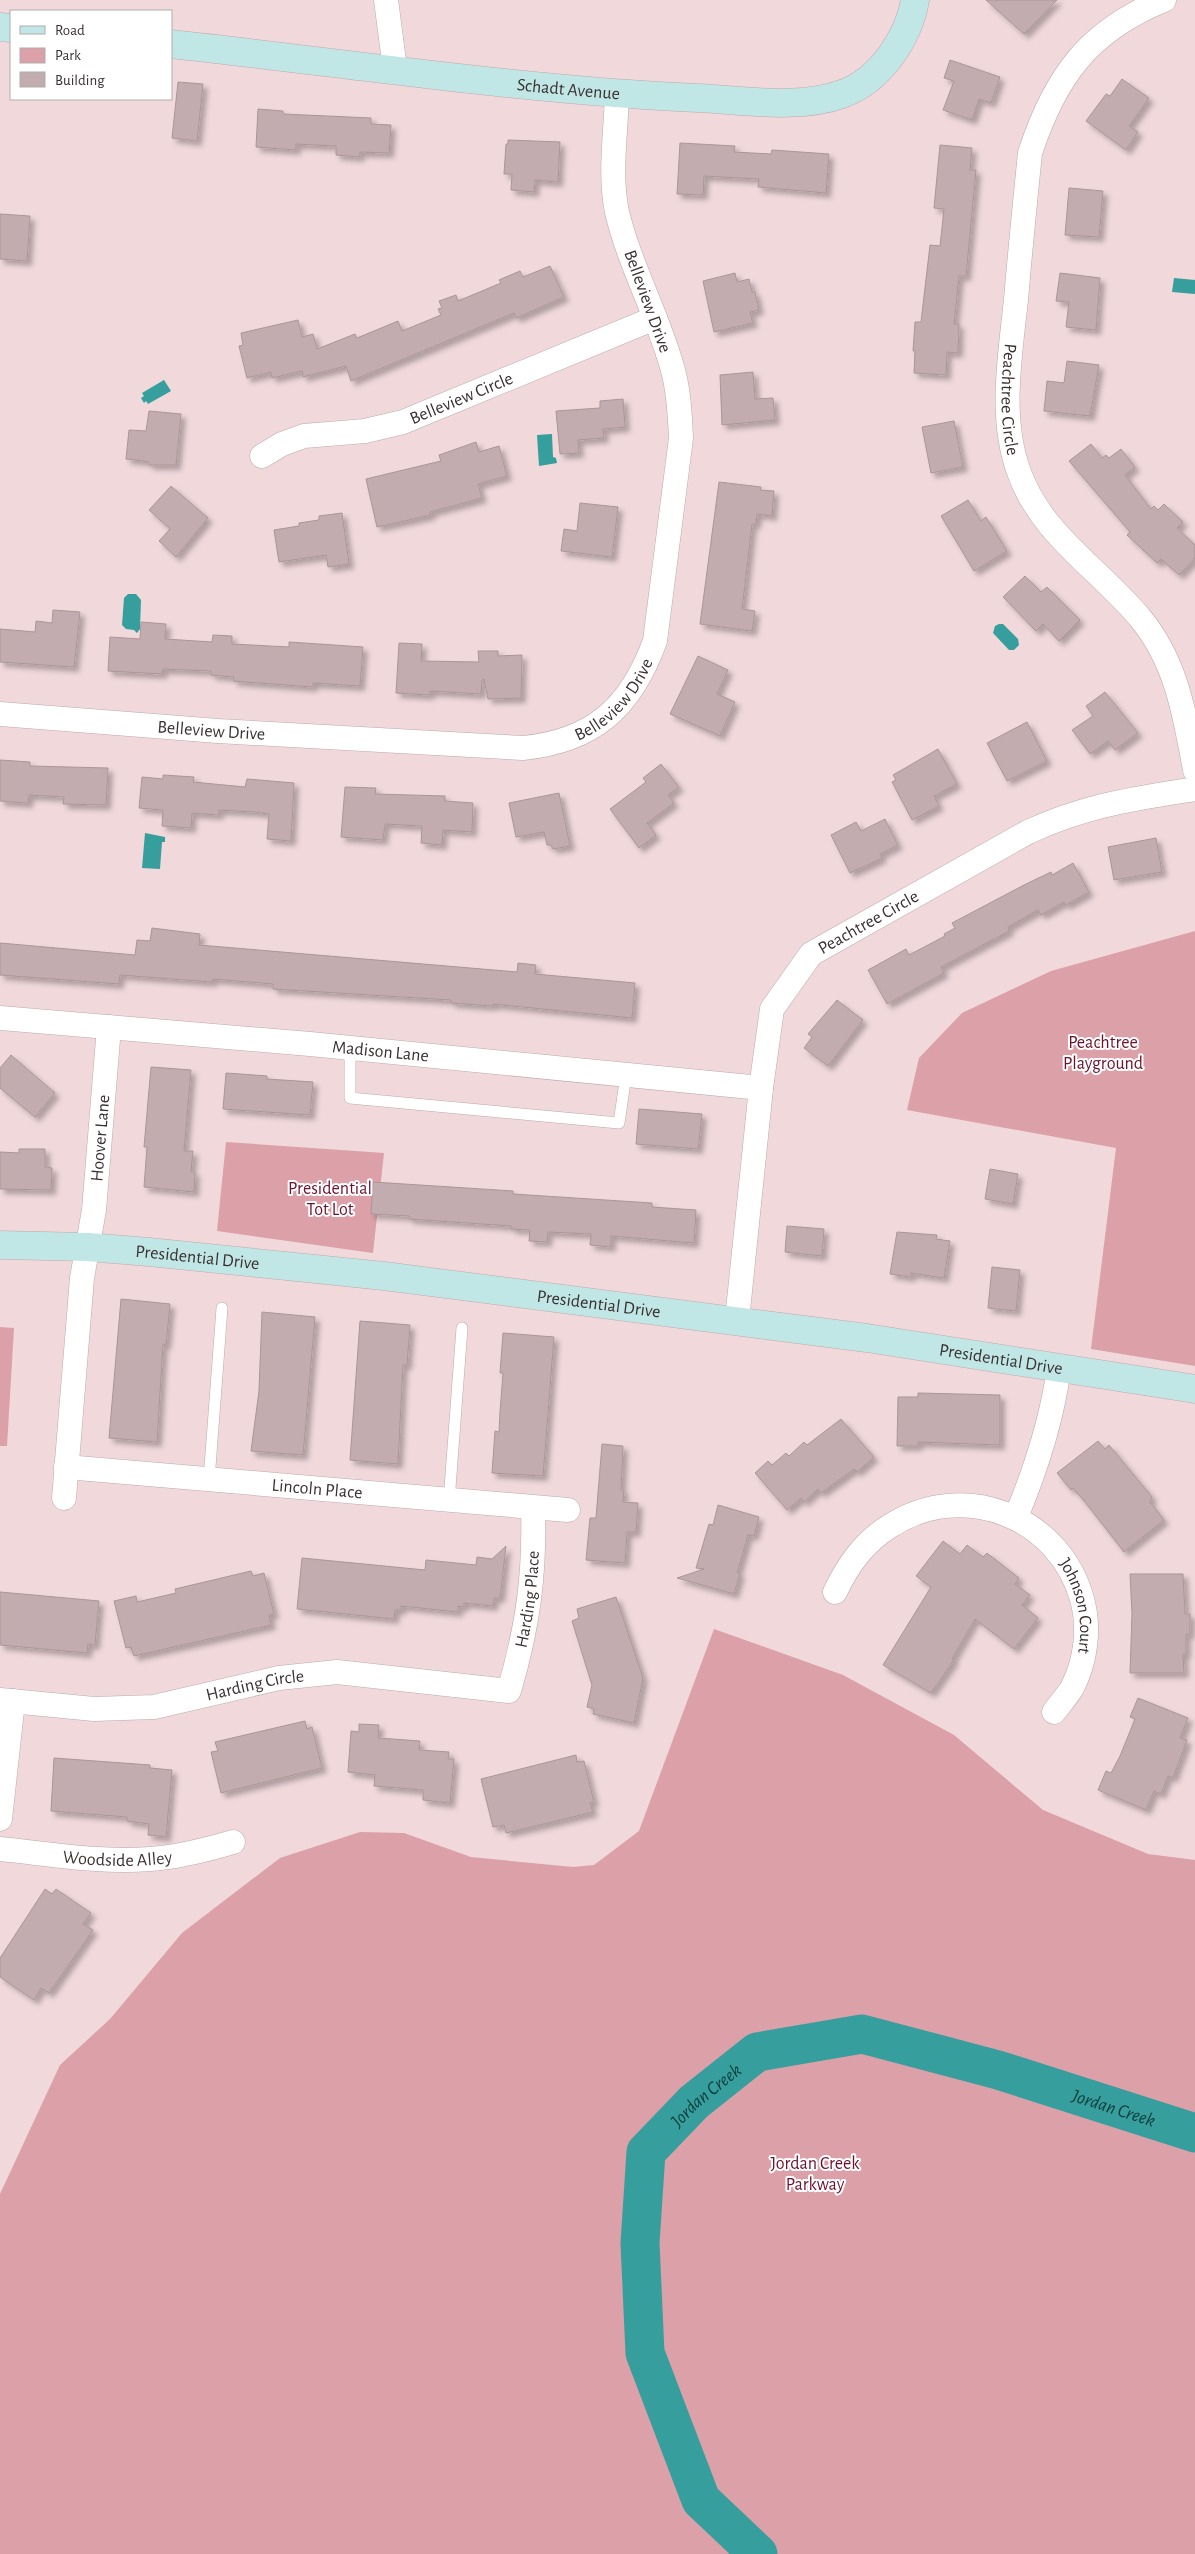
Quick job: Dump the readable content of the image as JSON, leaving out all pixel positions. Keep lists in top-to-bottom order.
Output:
{
  "streets": {
    "street": [
      "Schadt Avenue",
      "Belleview Drive",
      "Belleview Circle",
      "Peachtree Circle",
      "Madison Lane",
      "Hoover Lane",
      "Presidential Drive",
      "Lincoln Place",
      "Harding Place",
      "Johnson Court",
      "Harding Circle",
      "Woodside Alley"
    ]
  },
  "crossings": [
    ["Schadt Avenue", "Belleview Drive"],
    ["Belleview Drive", "Belleview Circle"],
    ["Peachtree Circle", "Madison Lane"],
    ["Peachtree Circle", "Presidential Drive"],
    ["Madison Lane", "Hoover Lane"],
    ["Hoover Lane", "Presidential Drive"],
    ["Lincoln Place", "Harding Place"],
    ["Harding Place", "Harding Circle"]
  ],
  "water": ["Jordan Creek"],
  "parks": ["Peachtree Playground", "Presidential Tot Lot", "Jordan Creek Parkway"],
  "legend": ["Road", "Park", "Building"]
}
